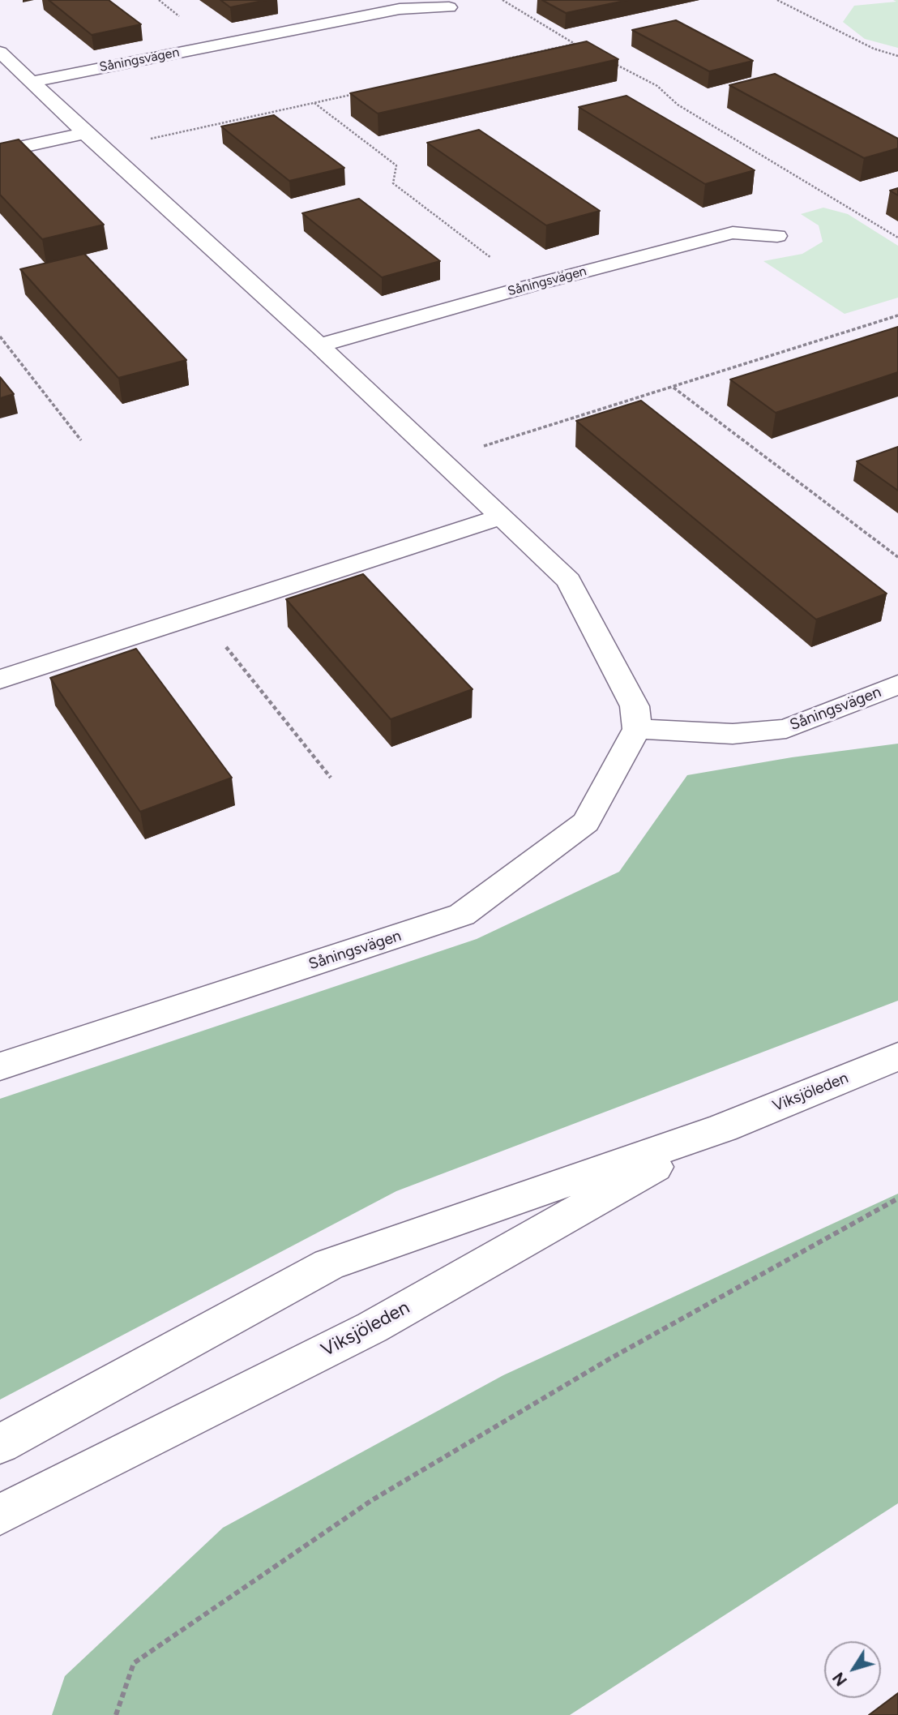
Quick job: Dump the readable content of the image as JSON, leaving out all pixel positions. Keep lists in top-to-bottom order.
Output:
{
  "streets": {
    "street": ["Såningsvägen", "Viksjöleden"]
  },
  "north": "bottom left"
}
